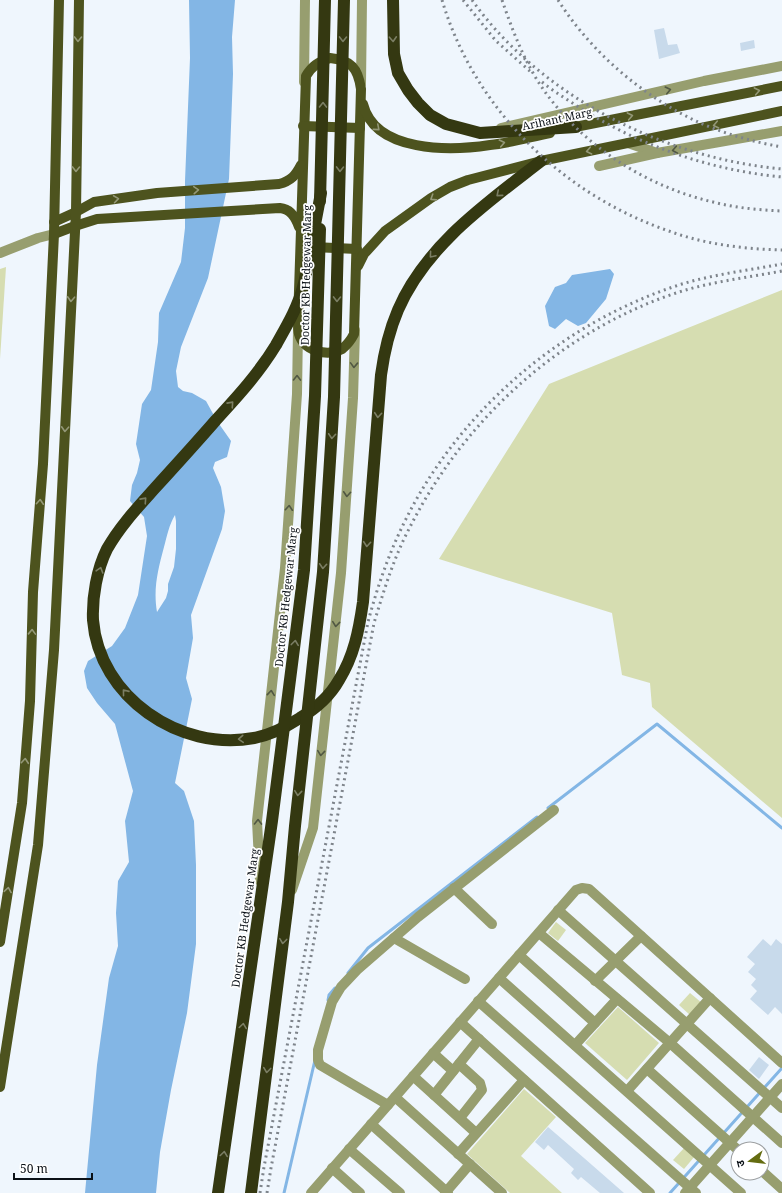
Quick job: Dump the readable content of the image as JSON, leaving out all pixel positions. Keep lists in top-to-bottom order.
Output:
{
  "streets": {
    "highway": ["Doctor KB Hedgewar Marg"],
    "main road": ["Arihant Marg"]
  },
  "scale_bar": "50 m",
  "north": "left"
}
